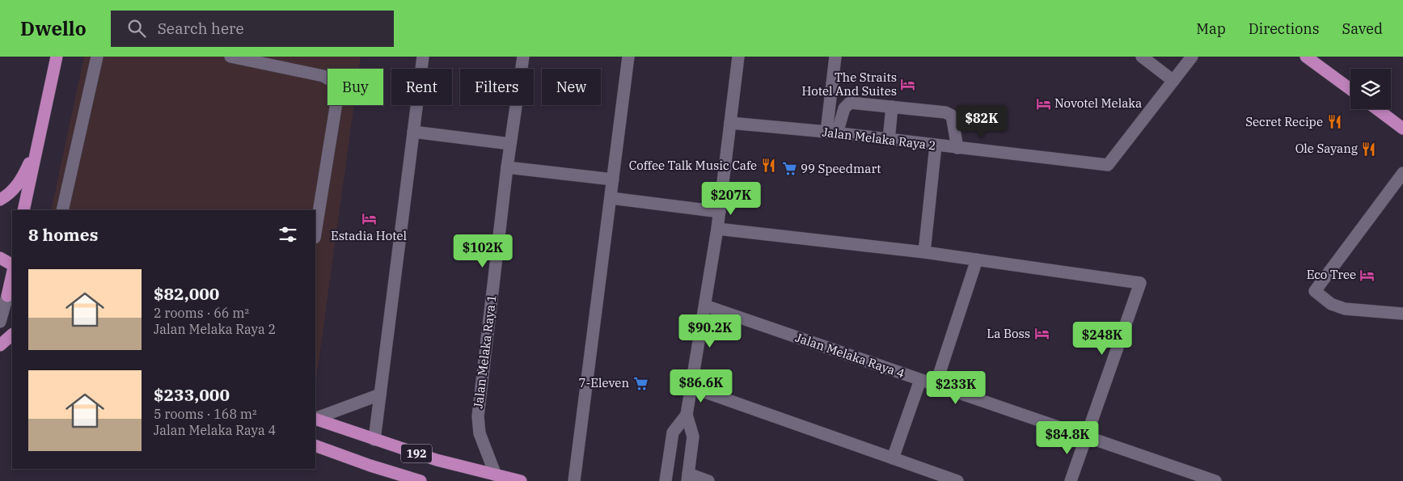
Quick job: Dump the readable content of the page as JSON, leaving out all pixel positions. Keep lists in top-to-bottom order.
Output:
{
  "streets": {
    "main road": ["192"],
    "street": ["Jalan Melaka Raya 2", "Jalan Melaka Raya 1", "Jalan Melaka Raya 4"]
  },
  "crossings": [
    ["Jalan Melaka Raya 1", "192"]
  ],
  "places": {
    "hotel": [
      "The Straits Hotel And Suites",
      "Novotel Melaka",
      "Estadia Hotel",
      "Eco Tree",
      "La Boss"
    ],
    "restaurant": ["Secret Recipe", "Ole Sayang", "Coffee Talk Music Cafe"],
    "supermarket": ["99 Speedmart", "7-Eleven"]
  },
  "page": {
    "header": "Dwello",
    "search": "Search here",
    "nav": ["Map", "Directions", "Saved"],
    "chip": [
      "Buy",
      "Rent",
      "Filters",
      "New"
    ],
    "price": [
      "$82K",
      "$207K",
      "$102K",
      "$90.2K",
      "$248K",
      "$86.6K",
      "$233K",
      "$84.8K"
    ],
    "heading": "8 homes",
    "list": [
      {
        "name": "$82,000",
        "note": "2 rooms · 66 m² · Jalan Melaka Raya 2"
      },
      {
        "name": "$233,000",
        "note": "5 rooms · 168 m² · Jalan Melaka Raya 4"
      }
    ]
  }
}
